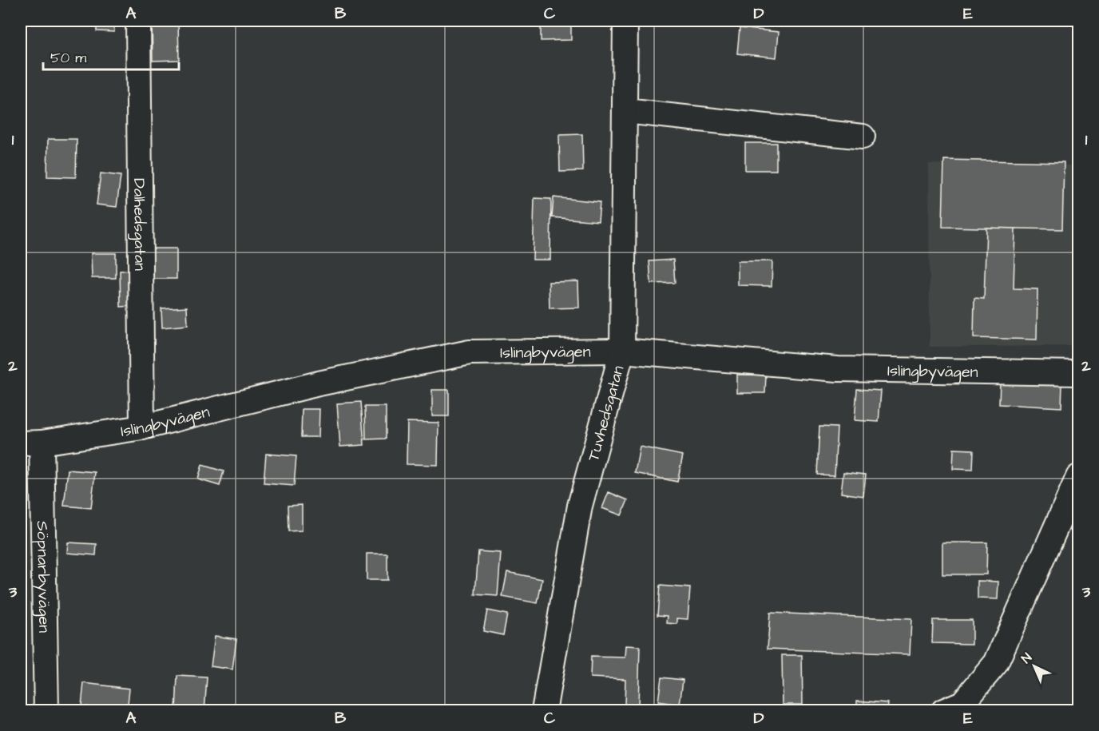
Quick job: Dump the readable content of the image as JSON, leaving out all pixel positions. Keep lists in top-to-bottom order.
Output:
{
  "streets": {
    "street": [
      "Dalhedsgatan",
      "Islingbyvägen",
      "Tuvhedsgatan",
      "Söpnarbyvägen"
    ]
  },
  "crossings": [
    ["Dalhedsgatan", "Islingbyvägen"],
    ["Islingbyvägen", "Tuvhedsgatan"],
    ["Islingbyvägen", "Söpnarbyvägen"]
  ],
  "scale_bar": "50 m",
  "north": "top left",
  "grid": {
    "columns": [
      "A",
      "B",
      "C",
      "D",
      "E"
    ],
    "rows": ["1", "2", "3"]
  }
}
